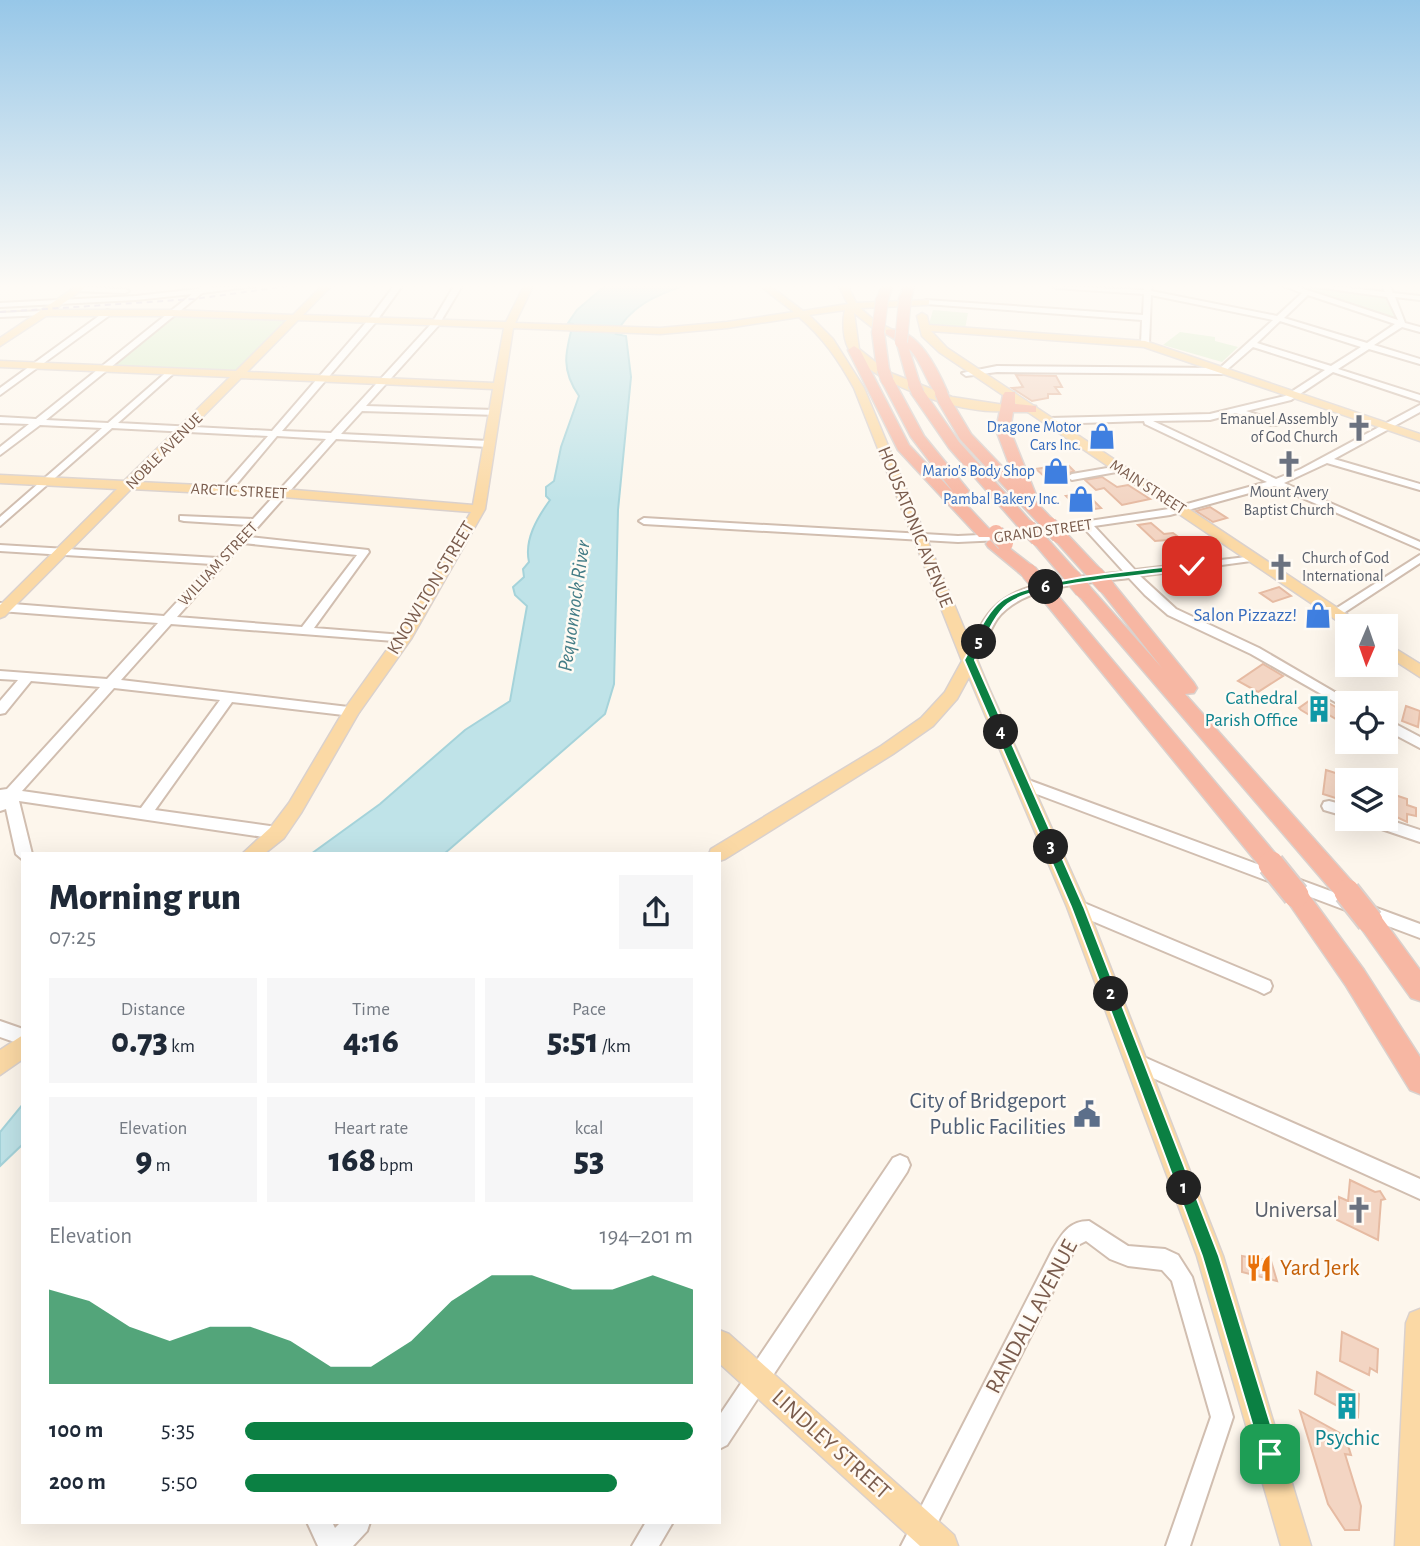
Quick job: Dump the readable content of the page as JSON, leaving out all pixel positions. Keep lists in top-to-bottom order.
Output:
{
  "streets": {
    "main road": [
      "NOBLE AVENUE",
      "MAIN STREET",
      "ARCTIC STREET",
      "HOUSATONIC AVENUE",
      "KNOWLTON STREET",
      "LINDLEY STREET"
    ],
    "street": ["GRAND STREET", "WILLIAM STREET", "RANDALL AVENUE"]
  },
  "crossings": [
    ["NOBLE AVENUE", "ARCTIC STREET"],
    ["MAIN STREET", "GRAND STREET"],
    ["ARCTIC STREET", "WILLIAM STREET"],
    ["ARCTIC STREET", "KNOWLTON STREET"],
    ["HOUSATONIC AVENUE", "GRAND STREET"],
    ["RANDALL AVENUE", "LINDLEY STREET"]
  ],
  "water": ["Pequonnock River"],
  "places": {
    "church": [
      "Emanuel Assembly of God Church",
      "Mount Avery Baptist Church",
      "Church of God International",
      "Universal"
    ],
    "shop": [
      "Dragone Motor Cars Inc.",
      "Mario's Body Shop",
      "Pambal Bakery Inc.",
      "Salon Pizzazz!"
    ],
    "building": ["Cathedral Parish Office", "Psychic"],
    "public building": ["City of Bridgeport Public Facilities"],
    "restaurant": ["Yard Jerk"]
  },
  "north": "bottom",
  "page": {
    "pins": [
      "6",
      "5",
      "4",
      "3",
      "2",
      "1"
    ],
    "heading": ["Morning run", "07:25"],
    "stats": [
      ["Distance", "0.73 km"],
      ["Time", "4:16"],
      ["Pace", "5:51 /km"],
      ["Elevation", "9 m"],
      ["Heart rate", "168 bpm"],
      ["kcal", "53"]
    ],
    "chart": ["Elevation", "194–201 m"],
    "list": [
      {
        "name": "100 m",
        "note": "5:35"
      },
      {
        "name": "200 m",
        "note": "5:50"
      }
    ]
  }
}
